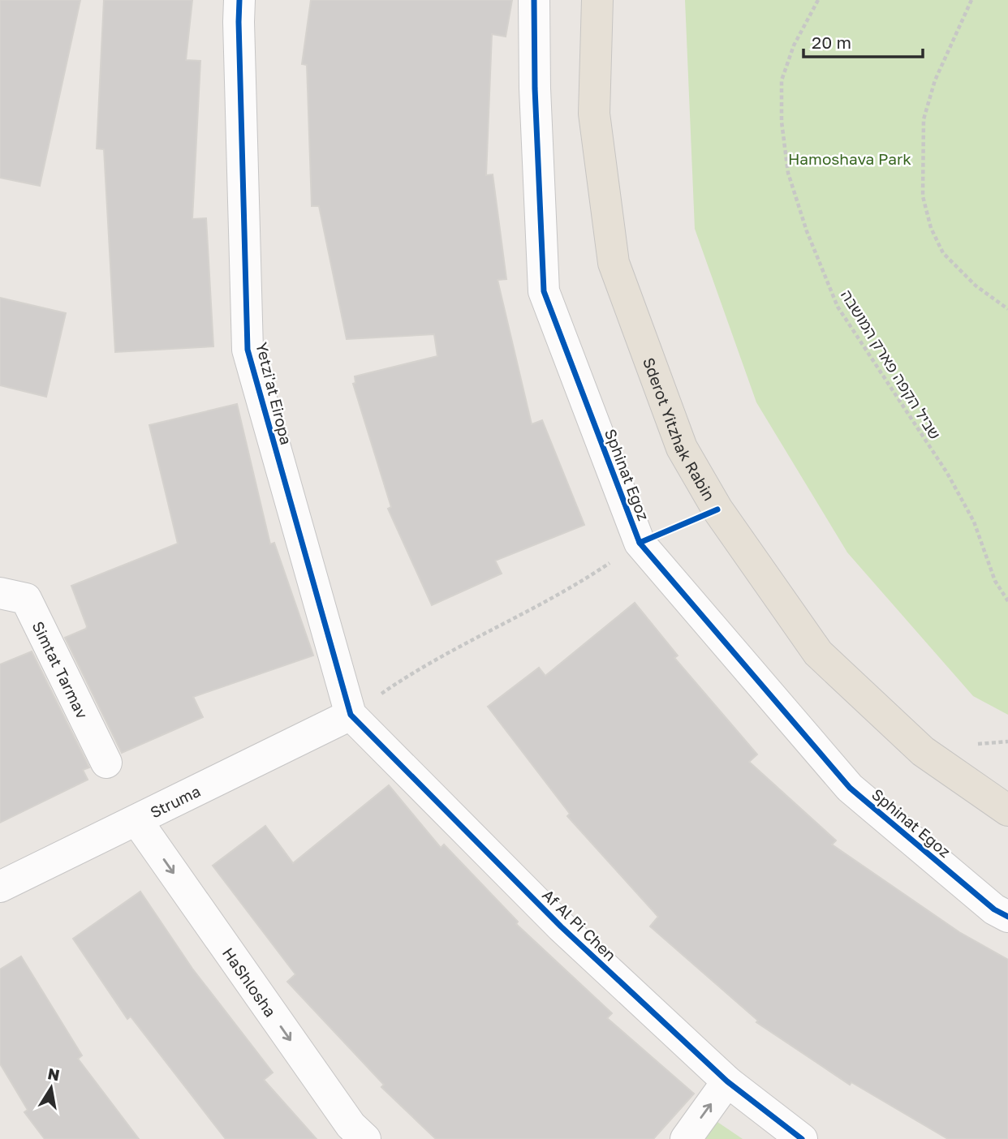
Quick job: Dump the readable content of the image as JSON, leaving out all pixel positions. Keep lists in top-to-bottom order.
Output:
{
  "streets": {
    "main road": ["Sderot Yitzhak Rabin"],
    "street": [
      "Yetzi'at Eiropa",
      "Sphinat Egoz",
      "Simtat Tarmav",
      "Struma",
      "Af Al Pi Chen",
      "HaShlosha"
    ],
    "path": ["שביל הקפה פארק המושבה"]
  },
  "crossings": [
    ["Yetzi'at Eiropa", "Struma"],
    ["Yetzi'at Eiropa", "Af Al Pi Chen"],
    ["Struma", "Af Al Pi Chen"],
    ["Struma", "HaShlosha"]
  ],
  "one_way": ["HaShlosha"],
  "parks": ["Hamoshava Park"],
  "scale_bar": "20 m",
  "north": "top"
}
